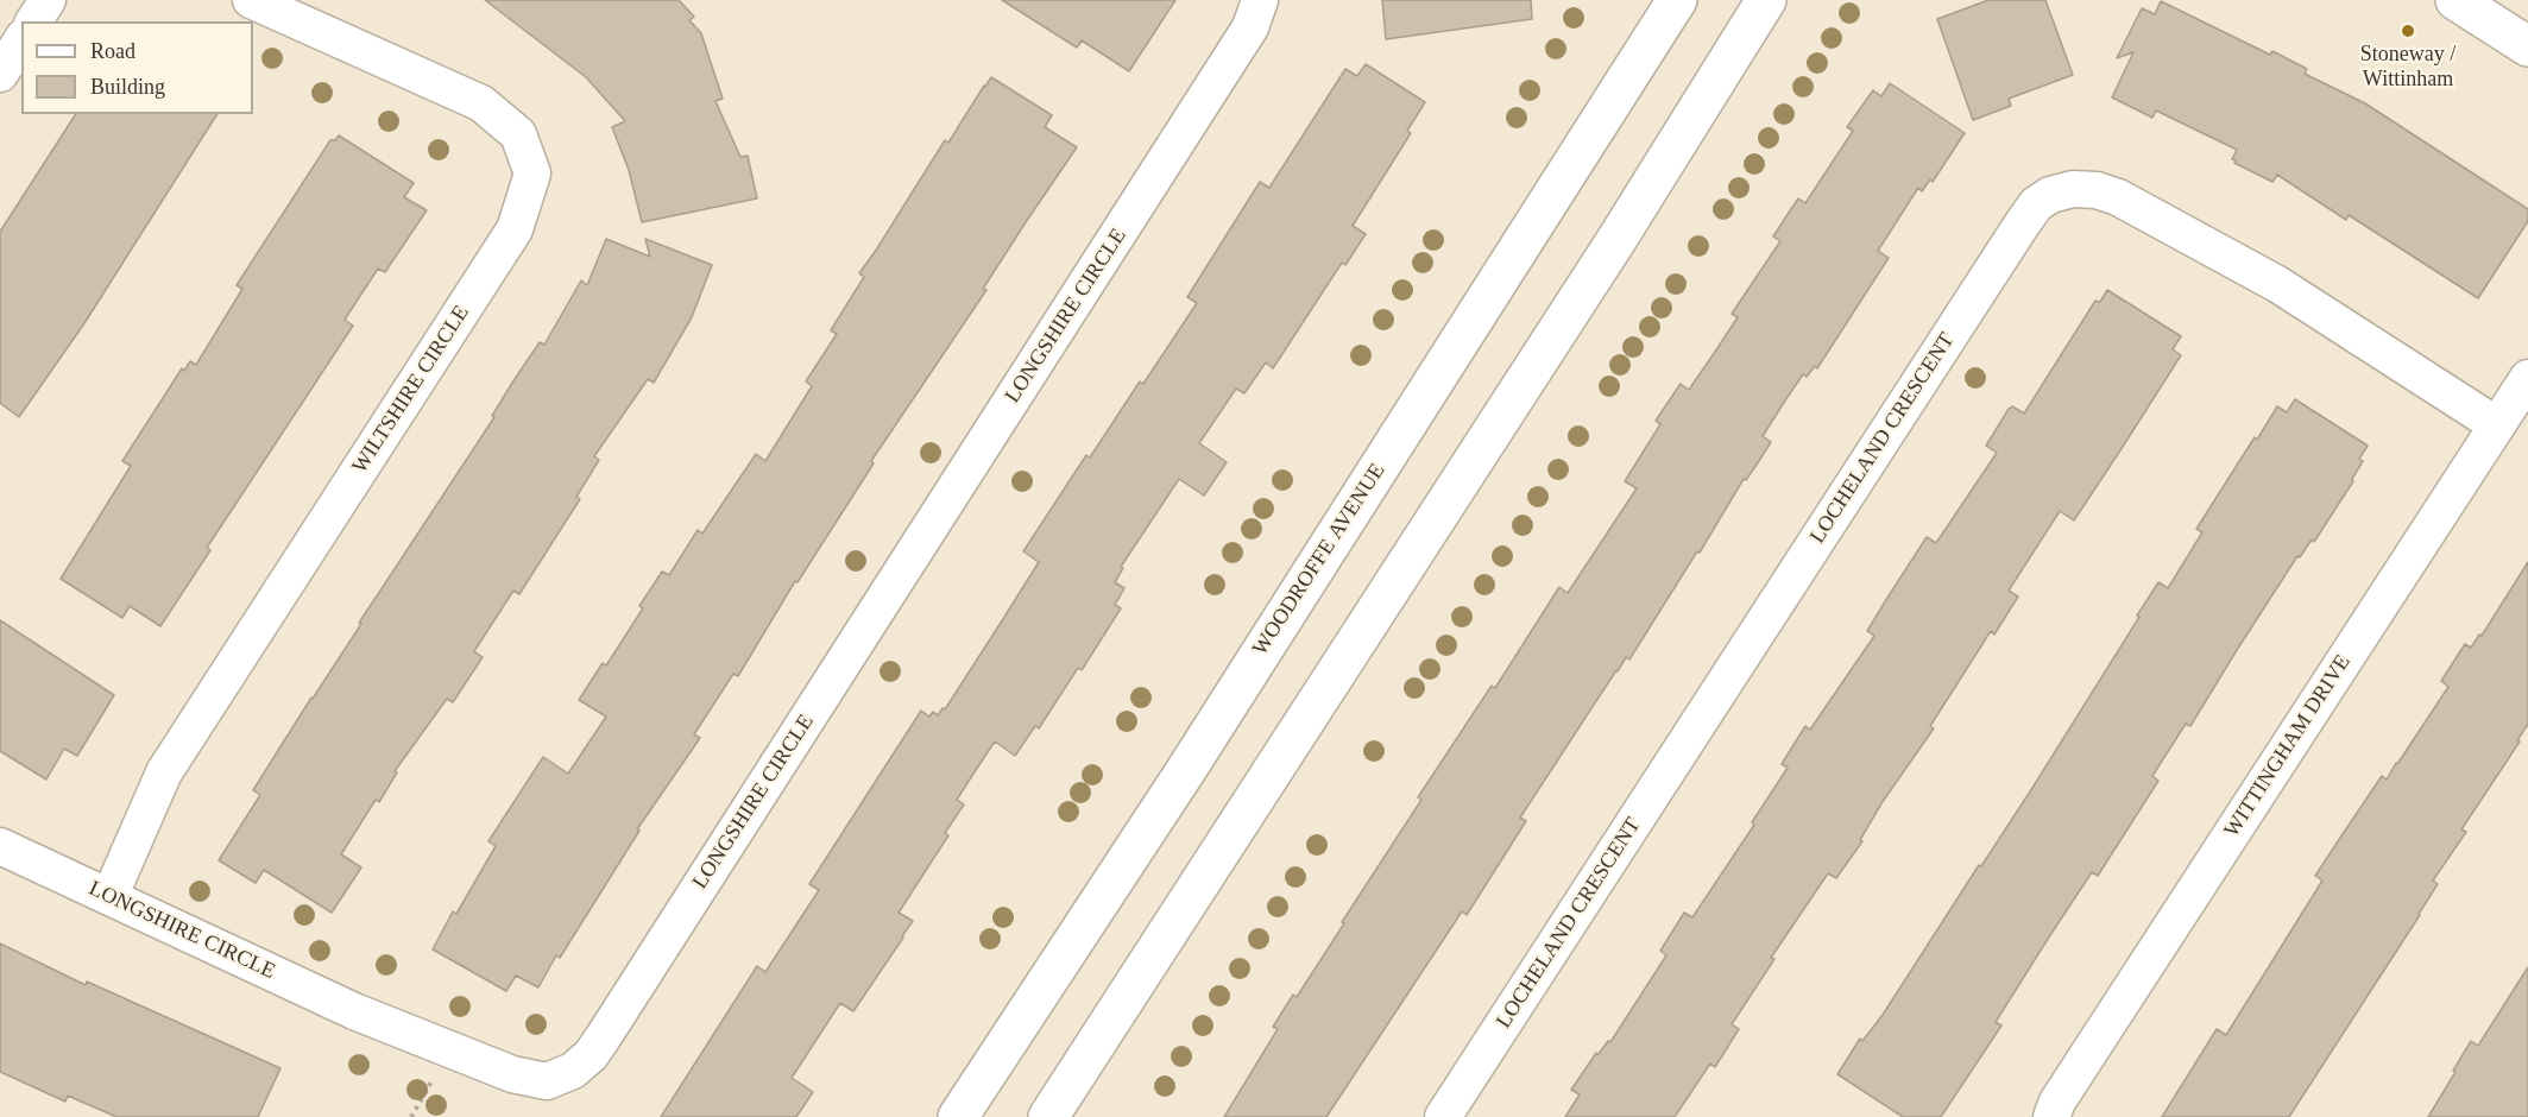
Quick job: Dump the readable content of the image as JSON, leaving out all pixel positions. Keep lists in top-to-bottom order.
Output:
{
  "streets": {
    "main road": ["WOODROFFE AVENUE"],
    "street": [
      "LONGSHIRE CIRCLE",
      "WILTSHIRE CIRCLE",
      "LOCHELAND CRESCENT",
      "WITTINGHAM DRIVE"
    ]
  },
  "crossings": [
    ["LONGSHIRE CIRCLE", "WILTSHIRE CIRCLE"],
    ["LOCHELAND CRESCENT", "WITTINGHAM DRIVE"]
  ],
  "places": ["Stoneway / Wittinham"],
  "legend": ["Road", "Building"]
}
